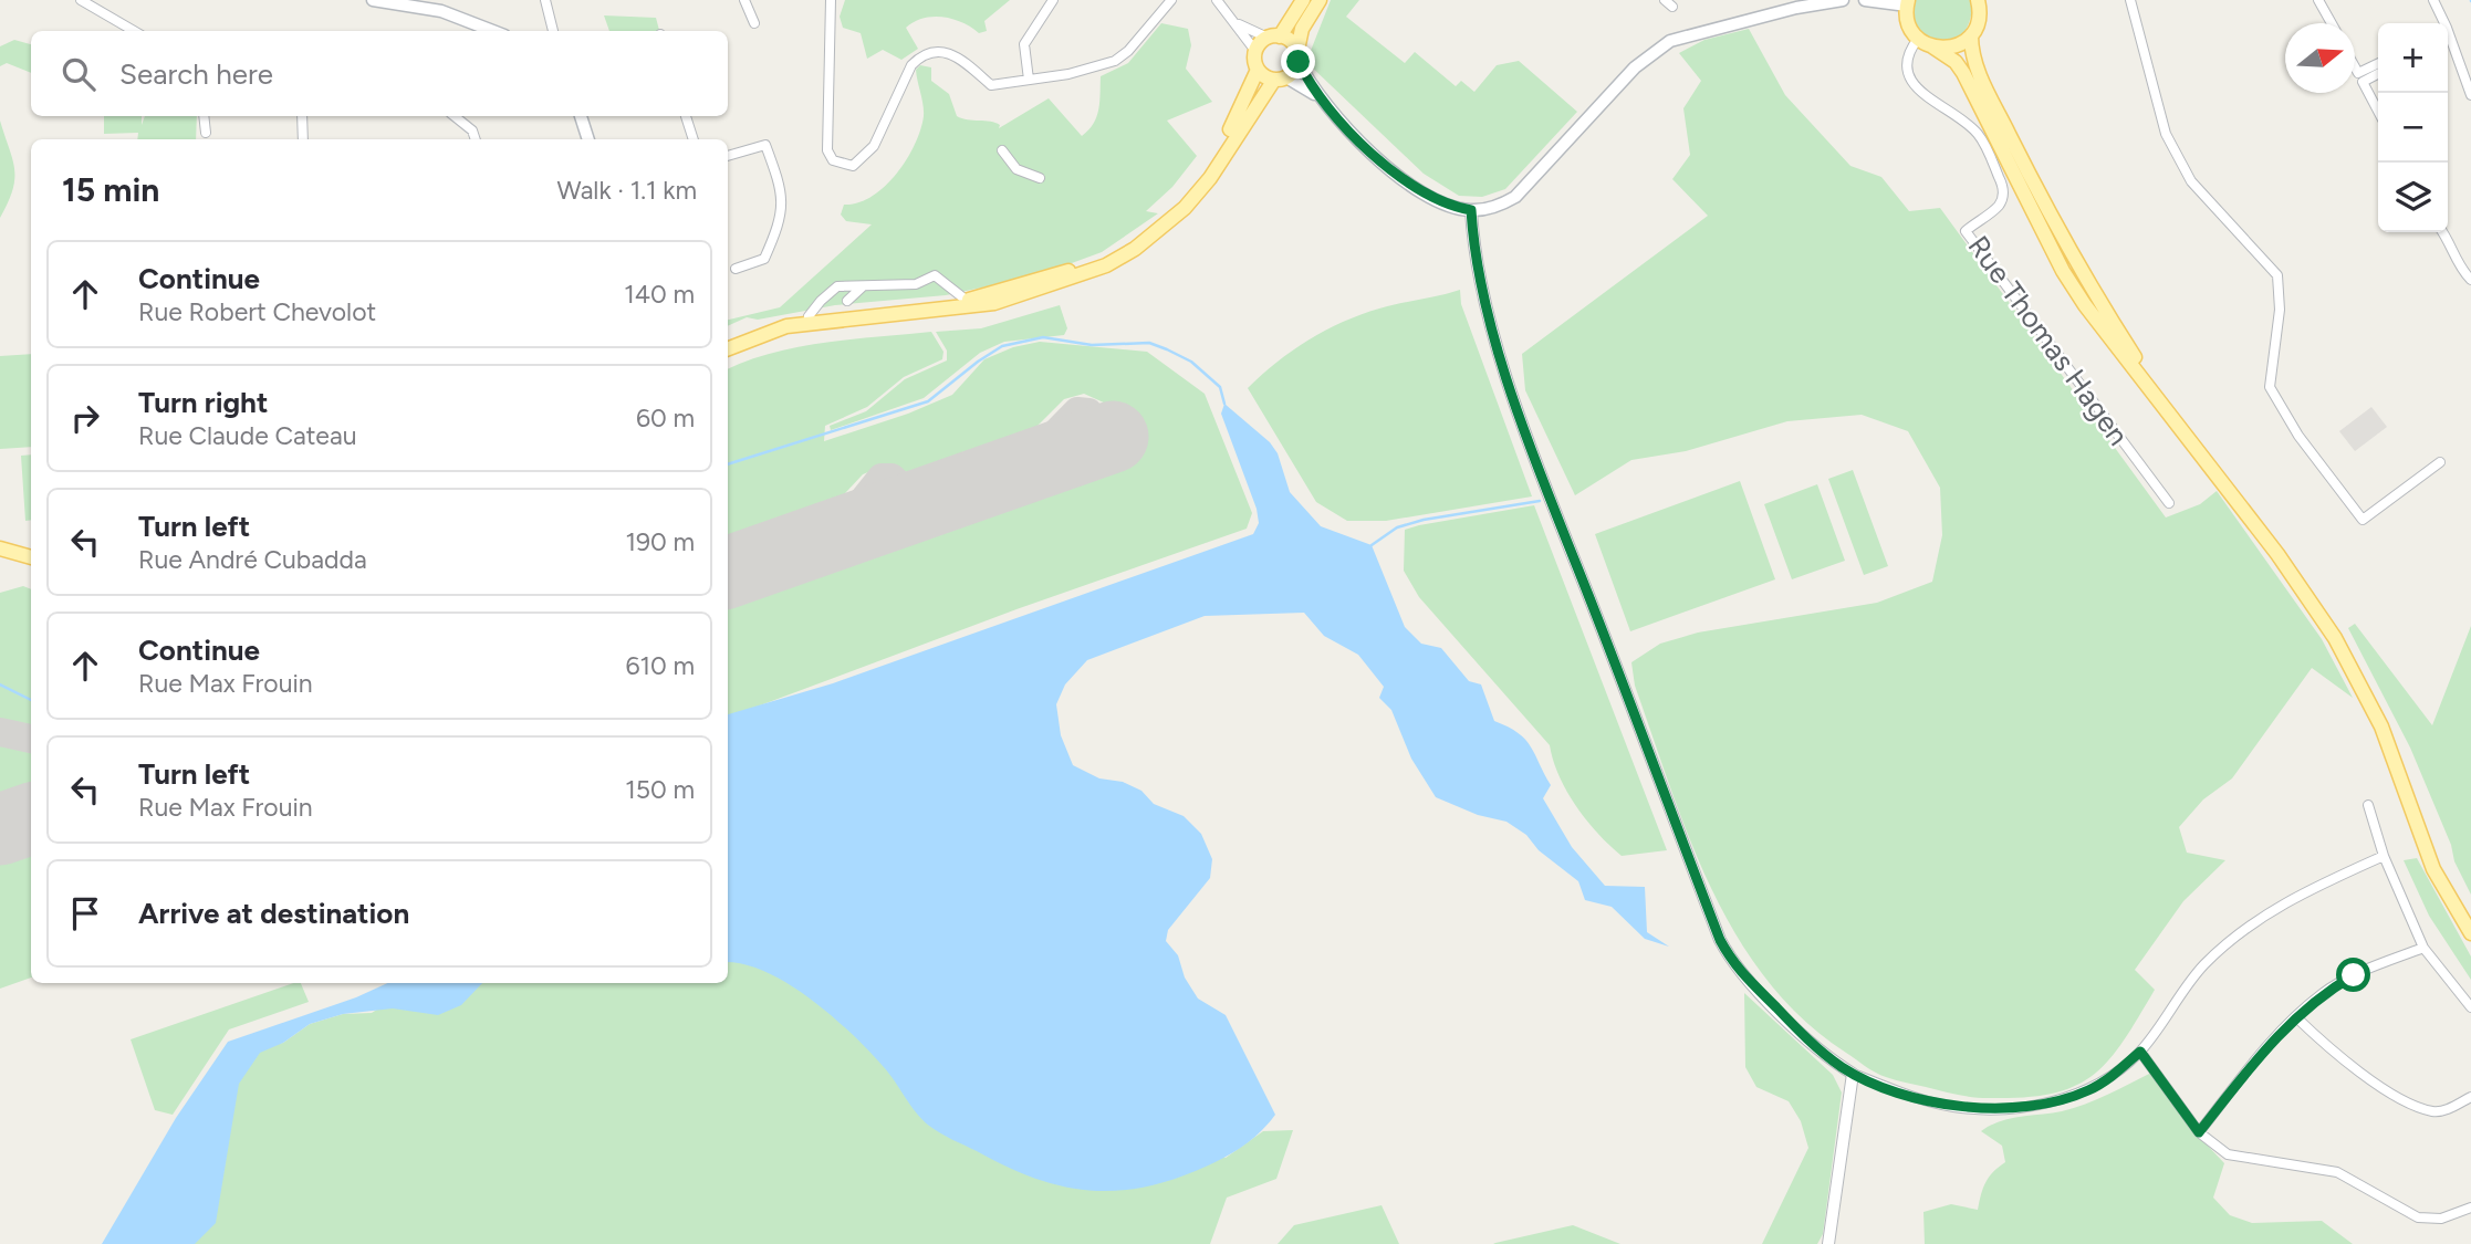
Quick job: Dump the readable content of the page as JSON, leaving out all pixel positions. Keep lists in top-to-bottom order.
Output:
{
  "streets": {
    "street": ["Rue Thomas Hagen"]
  },
  "north": "right",
  "page": {
    "map_buttons": ["+", "−"],
    "search": "Search here",
    "heading": ["15 min", "Walk · 1.1 km"],
    "list": [
      ["Continue", "Rue Robert Chevolot", "140 m"],
      ["Turn right", "Rue Claude Cateau", "60 m"],
      ["Turn left", "Rue André Cubadda", "190 m"],
      ["Continue", "Rue Max Frouin", "610 m"],
      ["Turn left", "Rue Max Frouin", "150 m"],
      "Arrive at destination"
    ]
  }
}
